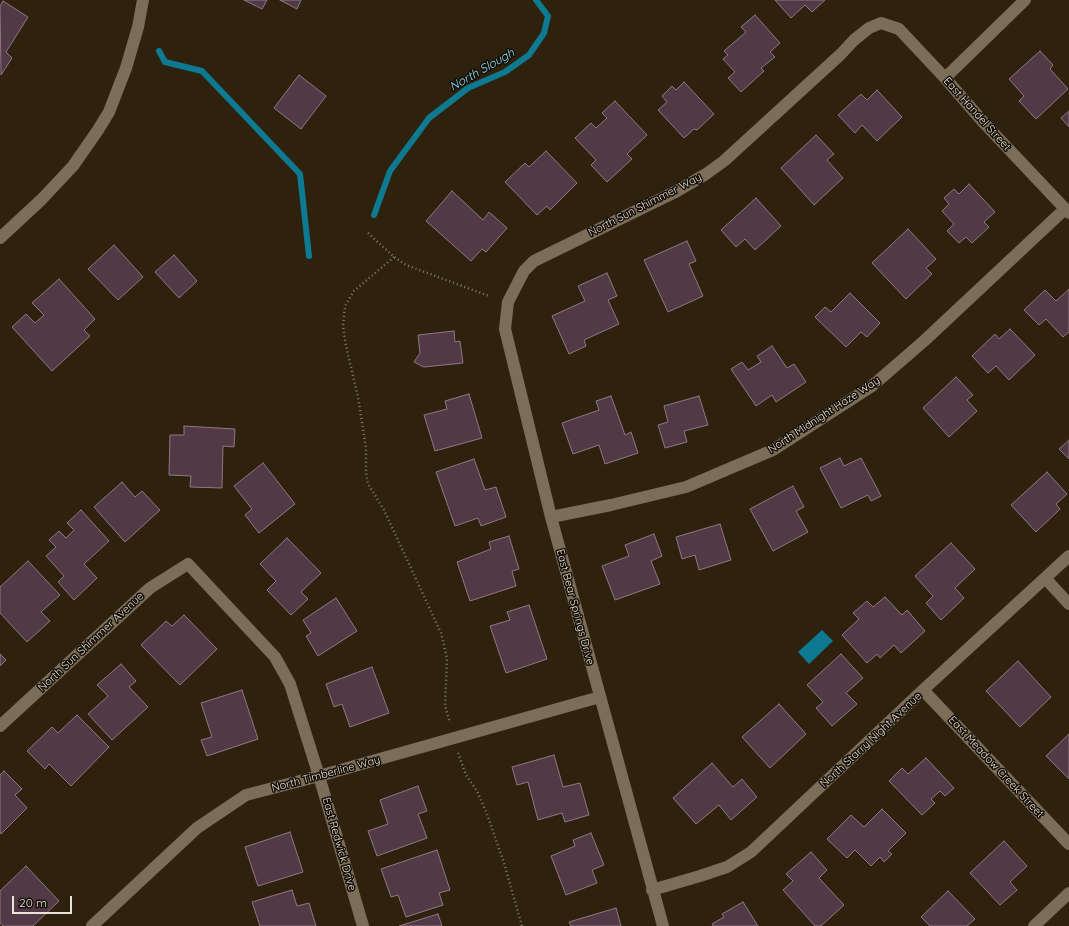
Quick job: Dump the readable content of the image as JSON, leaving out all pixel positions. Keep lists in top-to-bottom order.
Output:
{
  "streets": {
    "street": [
      "East Handel Street",
      "North Sun Shimmer Way",
      "North Midnight Haze Way",
      "East Bear Springs Drive",
      "North Sun Shimmer Avenue",
      "North Starry Night Avenue",
      "East Meadow Creek Street",
      "North Timberline Way",
      "East Redwick Drive"
    ]
  },
  "crossings": [
    ["East Handel Street", "North Sun Shimmer Way"],
    ["East Handel Street", "North Midnight Haze Way"],
    ["North Sun Shimmer Way", "East Bear Springs Drive"],
    ["North Midnight Haze Way", "East Bear Springs Drive"],
    ["East Bear Springs Drive", "North Starry Night Avenue"],
    ["East Bear Springs Drive", "North Timberline Way"],
    ["North Sun Shimmer Avenue", "East Redwick Drive"],
    ["North Starry Night Avenue", "East Meadow Creek Street"],
    ["North Timberline Way", "East Redwick Drive"]
  ],
  "water": ["North Slough"],
  "scale_bar": "20 m"
}
